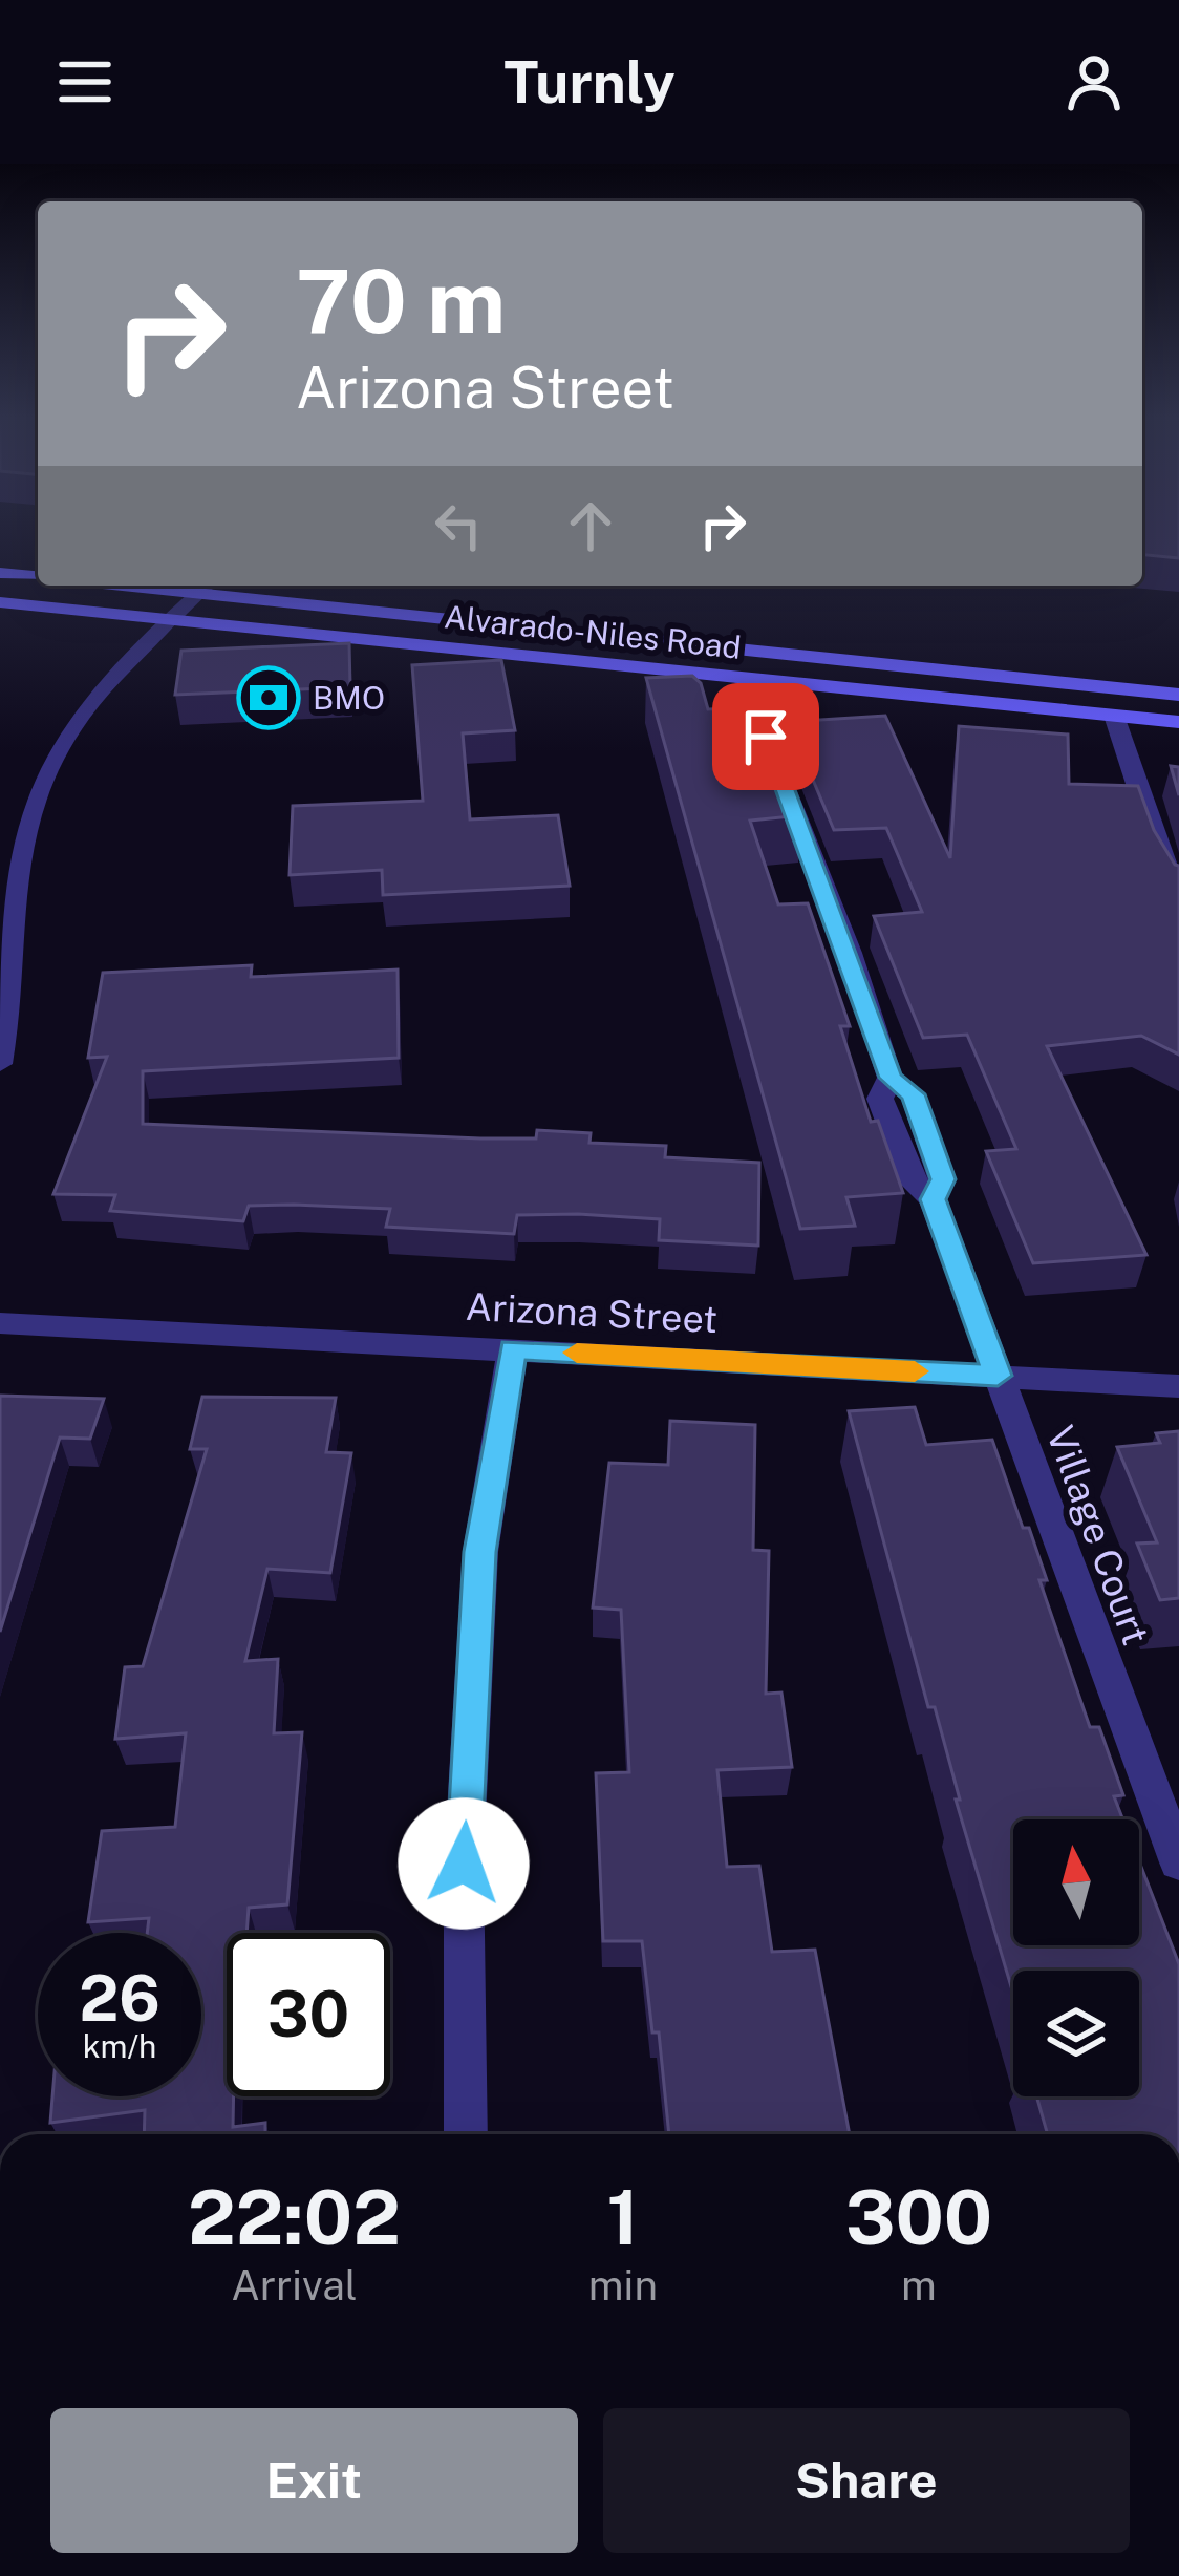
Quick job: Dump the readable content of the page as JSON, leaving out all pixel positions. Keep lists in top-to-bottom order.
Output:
{
  "streets": {
    "main road": ["Alvarado-Niles Road"],
    "street": ["Arizona Street", "Village Court"]
  },
  "crossings": [
    ["Alvarado-Niles Road", "Village Court"],
    ["Arizona Street", "Village Court"]
  ],
  "places": {
    "bank": ["BMO"]
  },
  "north": "top",
  "page": {
    "header": "Turnly",
    "turn": ["70 m", "Arizona Street"],
    "speed": "26 km/h",
    "limit": "30",
    "eta": [
      "22:02",
      "Arrival",
      "1",
      "min",
      "300",
      "m"
    ],
    "buttons": ["Exit", "Share"]
  }
}
